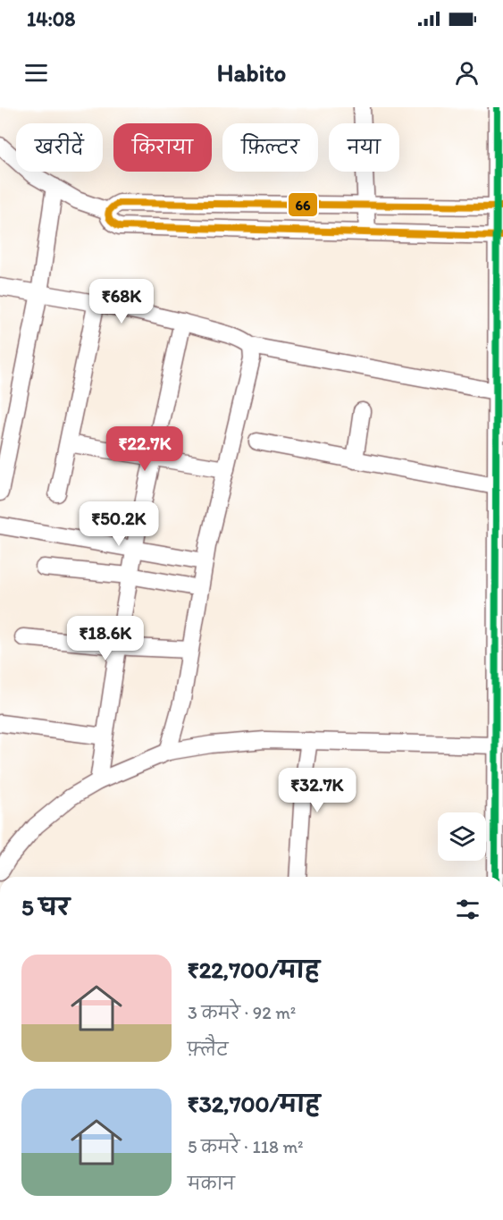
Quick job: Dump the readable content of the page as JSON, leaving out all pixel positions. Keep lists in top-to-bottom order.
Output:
{
  "lines": ["transit line 66"],
  "page": {
    "status": "14:08",
    "header": "Habito",
    "chip": [
      "खरीदें",
      "किराया",
      "फ़िल्टर",
      "नया"
    ],
    "price": [
      "₹68K",
      "₹22.7K",
      "₹50.2K",
      "₹18.6K",
      "₹32.7K"
    ],
    "heading": "5 घर",
    "list": [
      {
        "name": "₹22,700/माह",
        "note": "3 कमरे · 92 m² · फ़्लैट"
      },
      {
        "name": "₹32,700/माह",
        "note": "5 कमरे · 118 m² · मकान"
      }
    ]
  }
}
